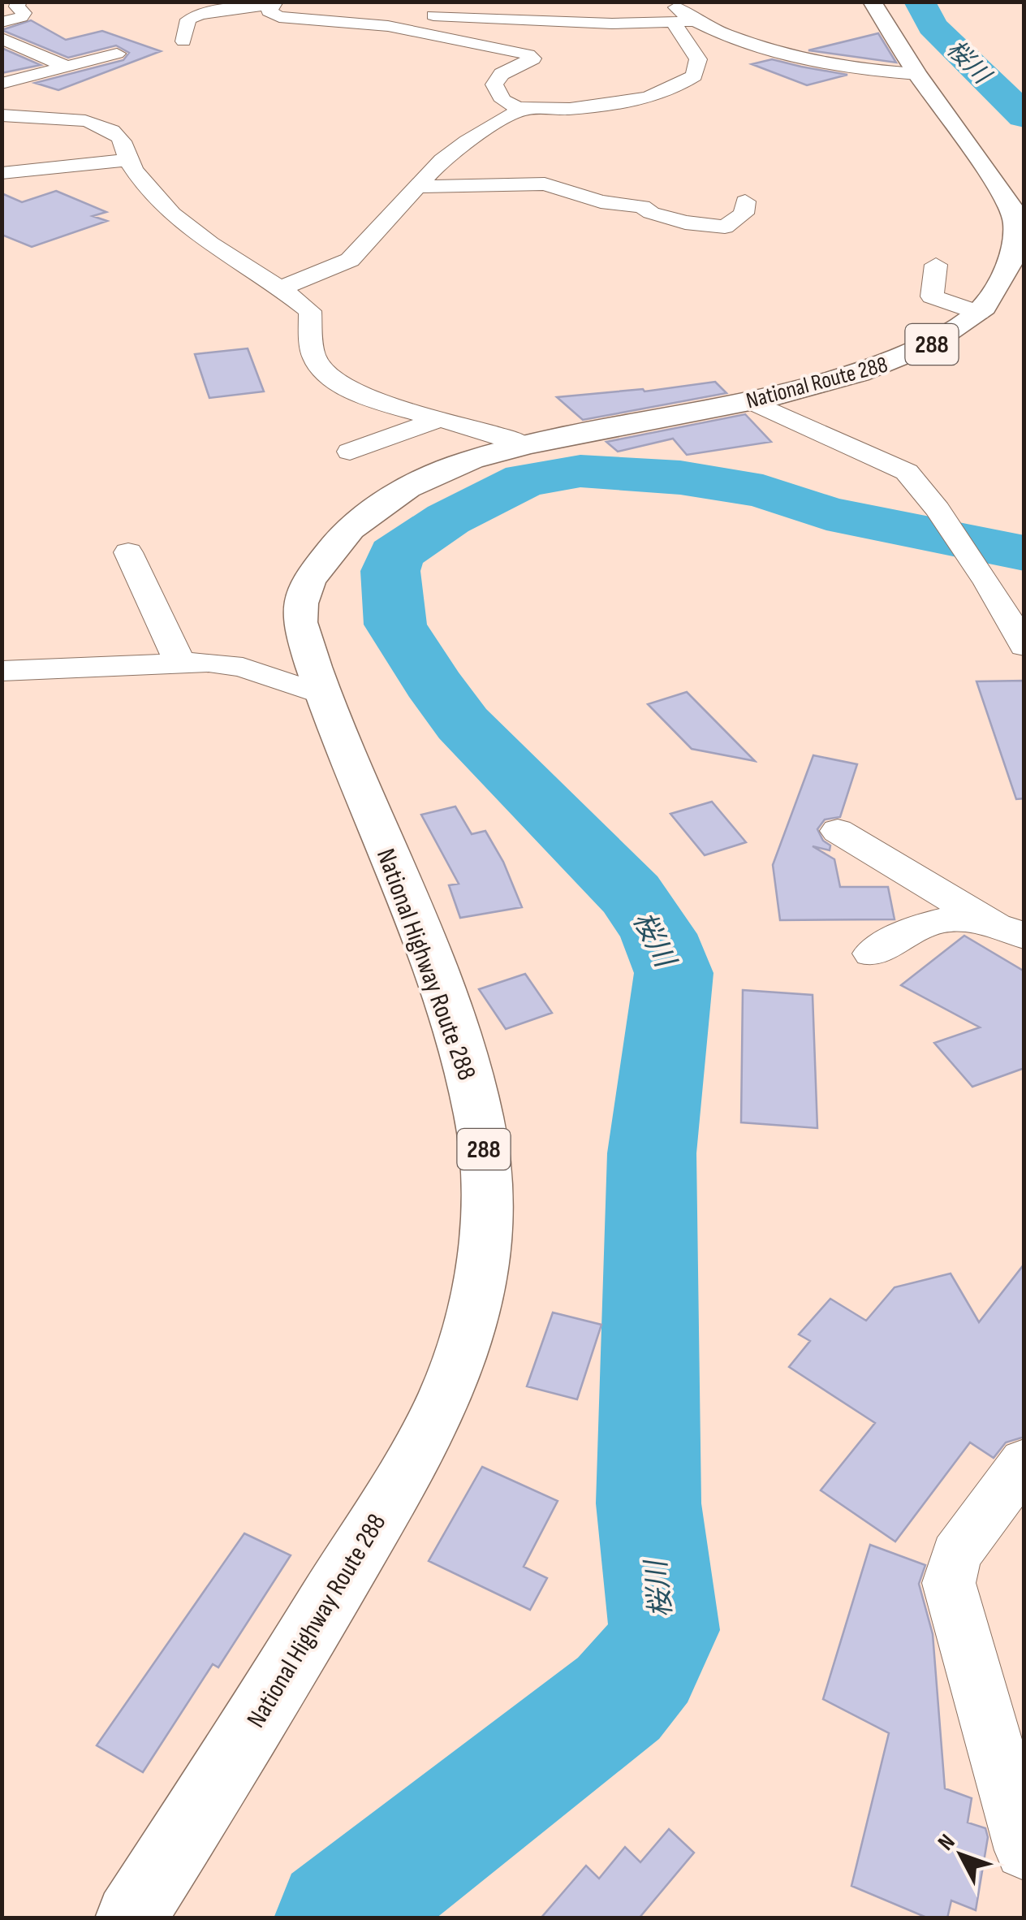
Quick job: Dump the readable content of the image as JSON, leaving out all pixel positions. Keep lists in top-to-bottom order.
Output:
{
  "streets": {
    "highway": ["288", "National Route 288", "National Highway Route 288"]
  },
  "crossings": [
    ["National Route 288", "National Highway Route 288"]
  ],
  "water": ["桜川"],
  "north": "top left"
}
